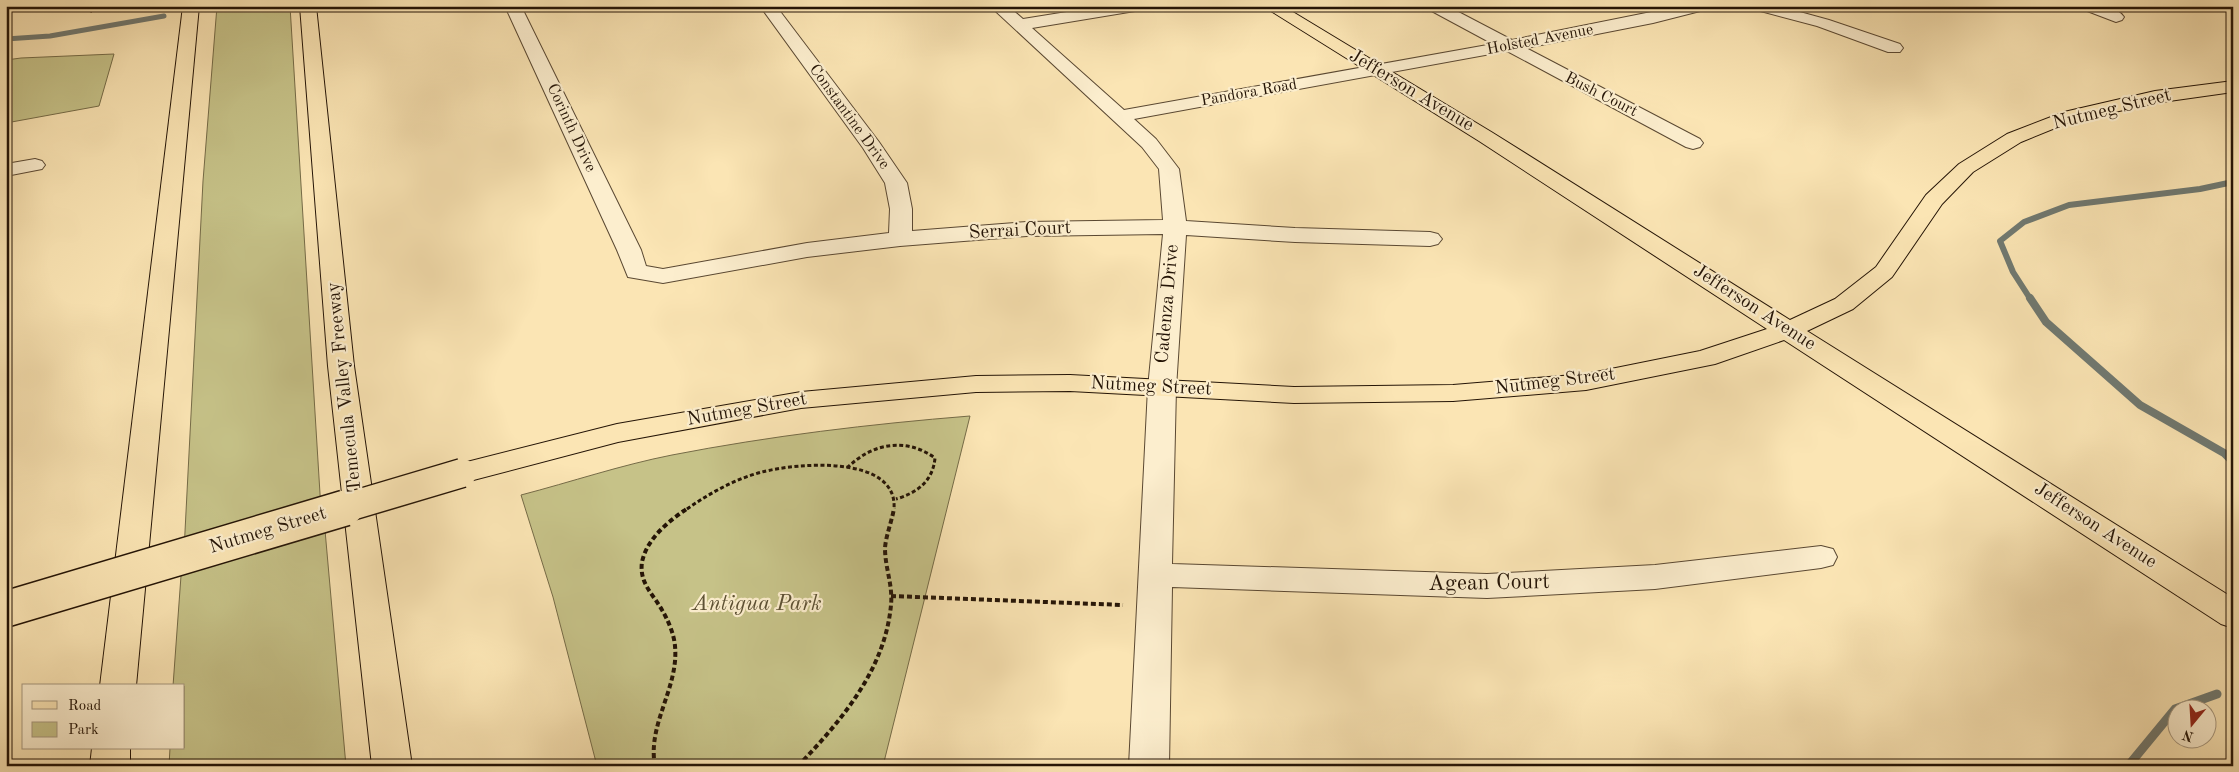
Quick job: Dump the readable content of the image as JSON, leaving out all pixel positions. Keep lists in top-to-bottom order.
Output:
{
  "streets": {
    "main road": ["Jefferson Avenue", "Nutmeg Street", "Temecula Valley Freeway"],
    "street": [
      "Holsted Avenue",
      "Pandora Road",
      "Bush Court",
      "Constantine Drive",
      "Corinth Drive",
      "Serrai Court",
      "Cadenza Drive",
      "Agean Court"
    ]
  },
  "crossings": [
    ["Holsted Avenue", "Jefferson Avenue"],
    ["Holsted Avenue", "Pandora Road"],
    ["Holsted Avenue", "Bush Court"],
    ["Jefferson Avenue", "Pandora Road"],
    ["Jefferson Avenue", "Nutmeg Street"],
    ["Pandora Road", "Cadenza Drive"],
    ["Nutmeg Street", "Cadenza Drive"],
    ["Constantine Drive", "Serrai Court"],
    ["Corinth Drive", "Serrai Court"],
    ["Serrai Court", "Cadenza Drive"],
    ["Cadenza Drive", "Agean Court"]
  ],
  "parks": ["Antigua Park"],
  "legend": ["Road", "Park"],
  "north": "bottom"
}
